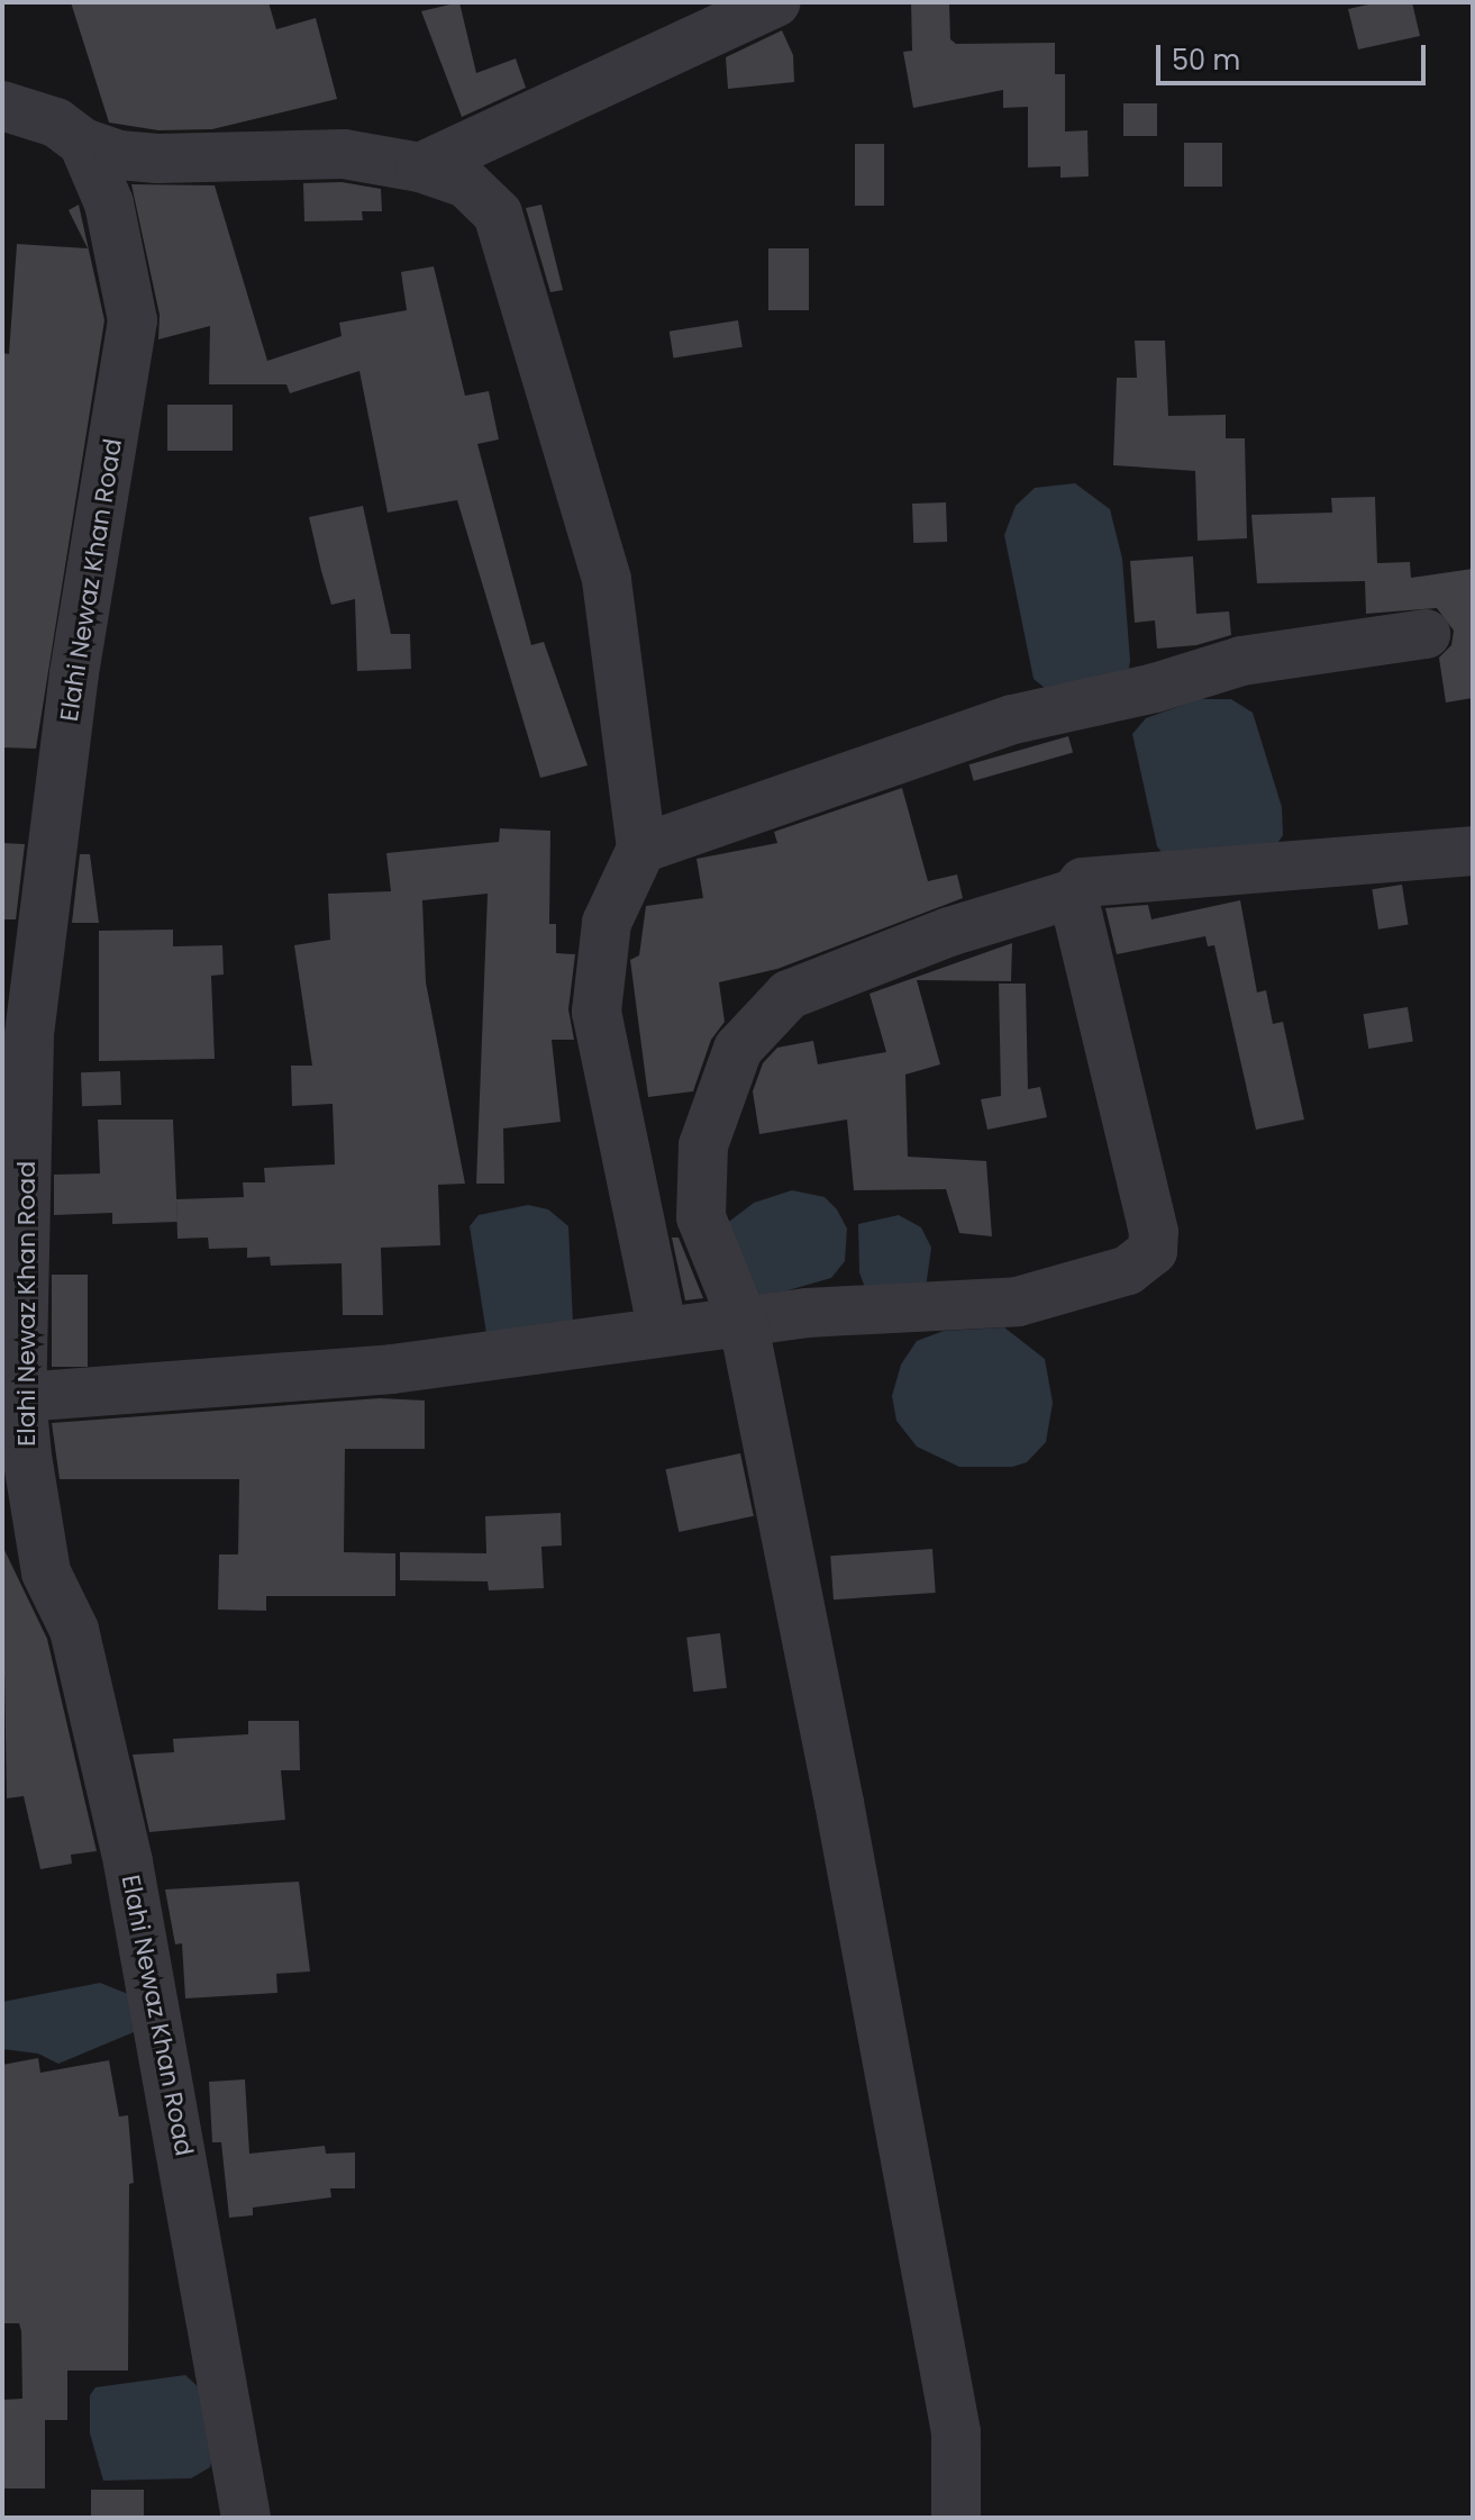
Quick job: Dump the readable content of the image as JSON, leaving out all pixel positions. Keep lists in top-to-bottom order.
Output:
{
  "streets": {
    "street": ["Elahi Newaz Khan Road"]
  },
  "scale_bar": "50 m"
}
